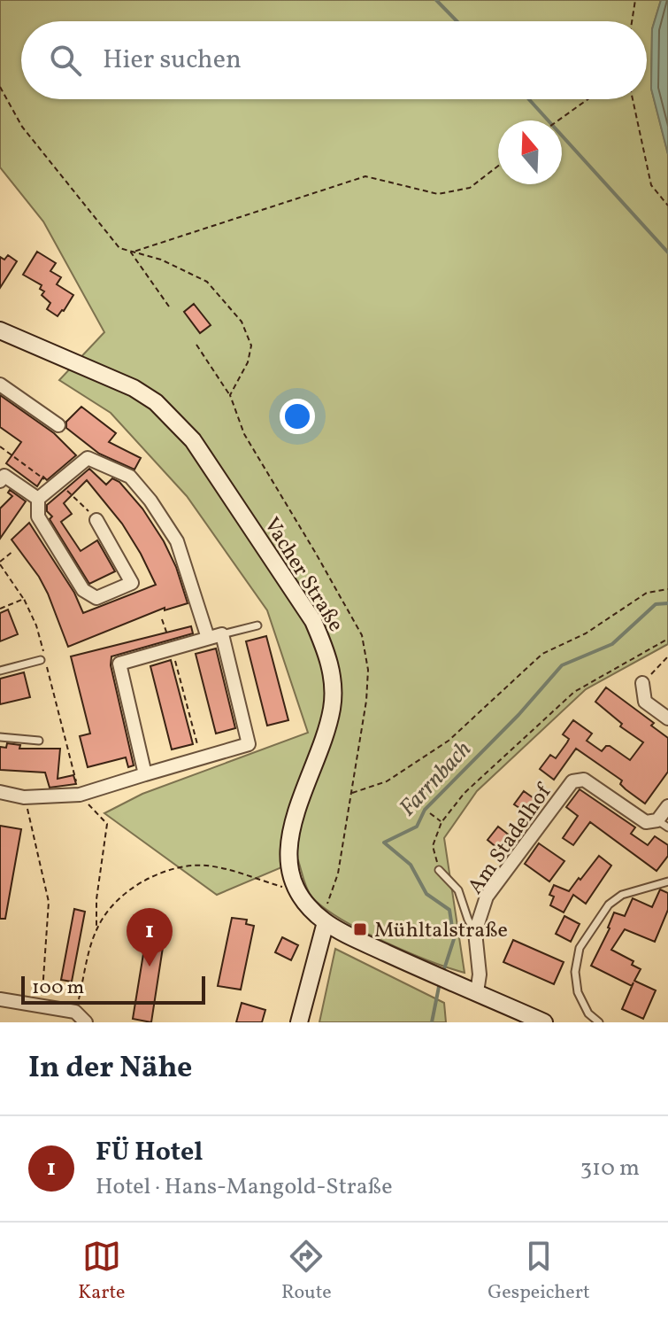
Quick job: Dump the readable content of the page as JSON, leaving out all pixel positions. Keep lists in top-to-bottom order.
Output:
{
  "streets": {
    "street": ["Vacher Straße", "Am Stadelhof"]
  },
  "water": ["Farrnbach"],
  "places": {
    "transit": ["Mühltalstraße"]
  },
  "scale_bar": "100 m",
  "north": "top",
  "page": {
    "search": "Hier suchen",
    "pins": "1",
    "scale": "100 m",
    "heading": "In der Nähe",
    "list": [
      {
        "mark": "1",
        "name": "FÜ Hotel",
        "note": "Hotel · Hans-Mangold-Straße",
        "value": "310 m"
      }
    ],
    "nav": ["Karte", "Route", "Gespeichert"]
  }
}
